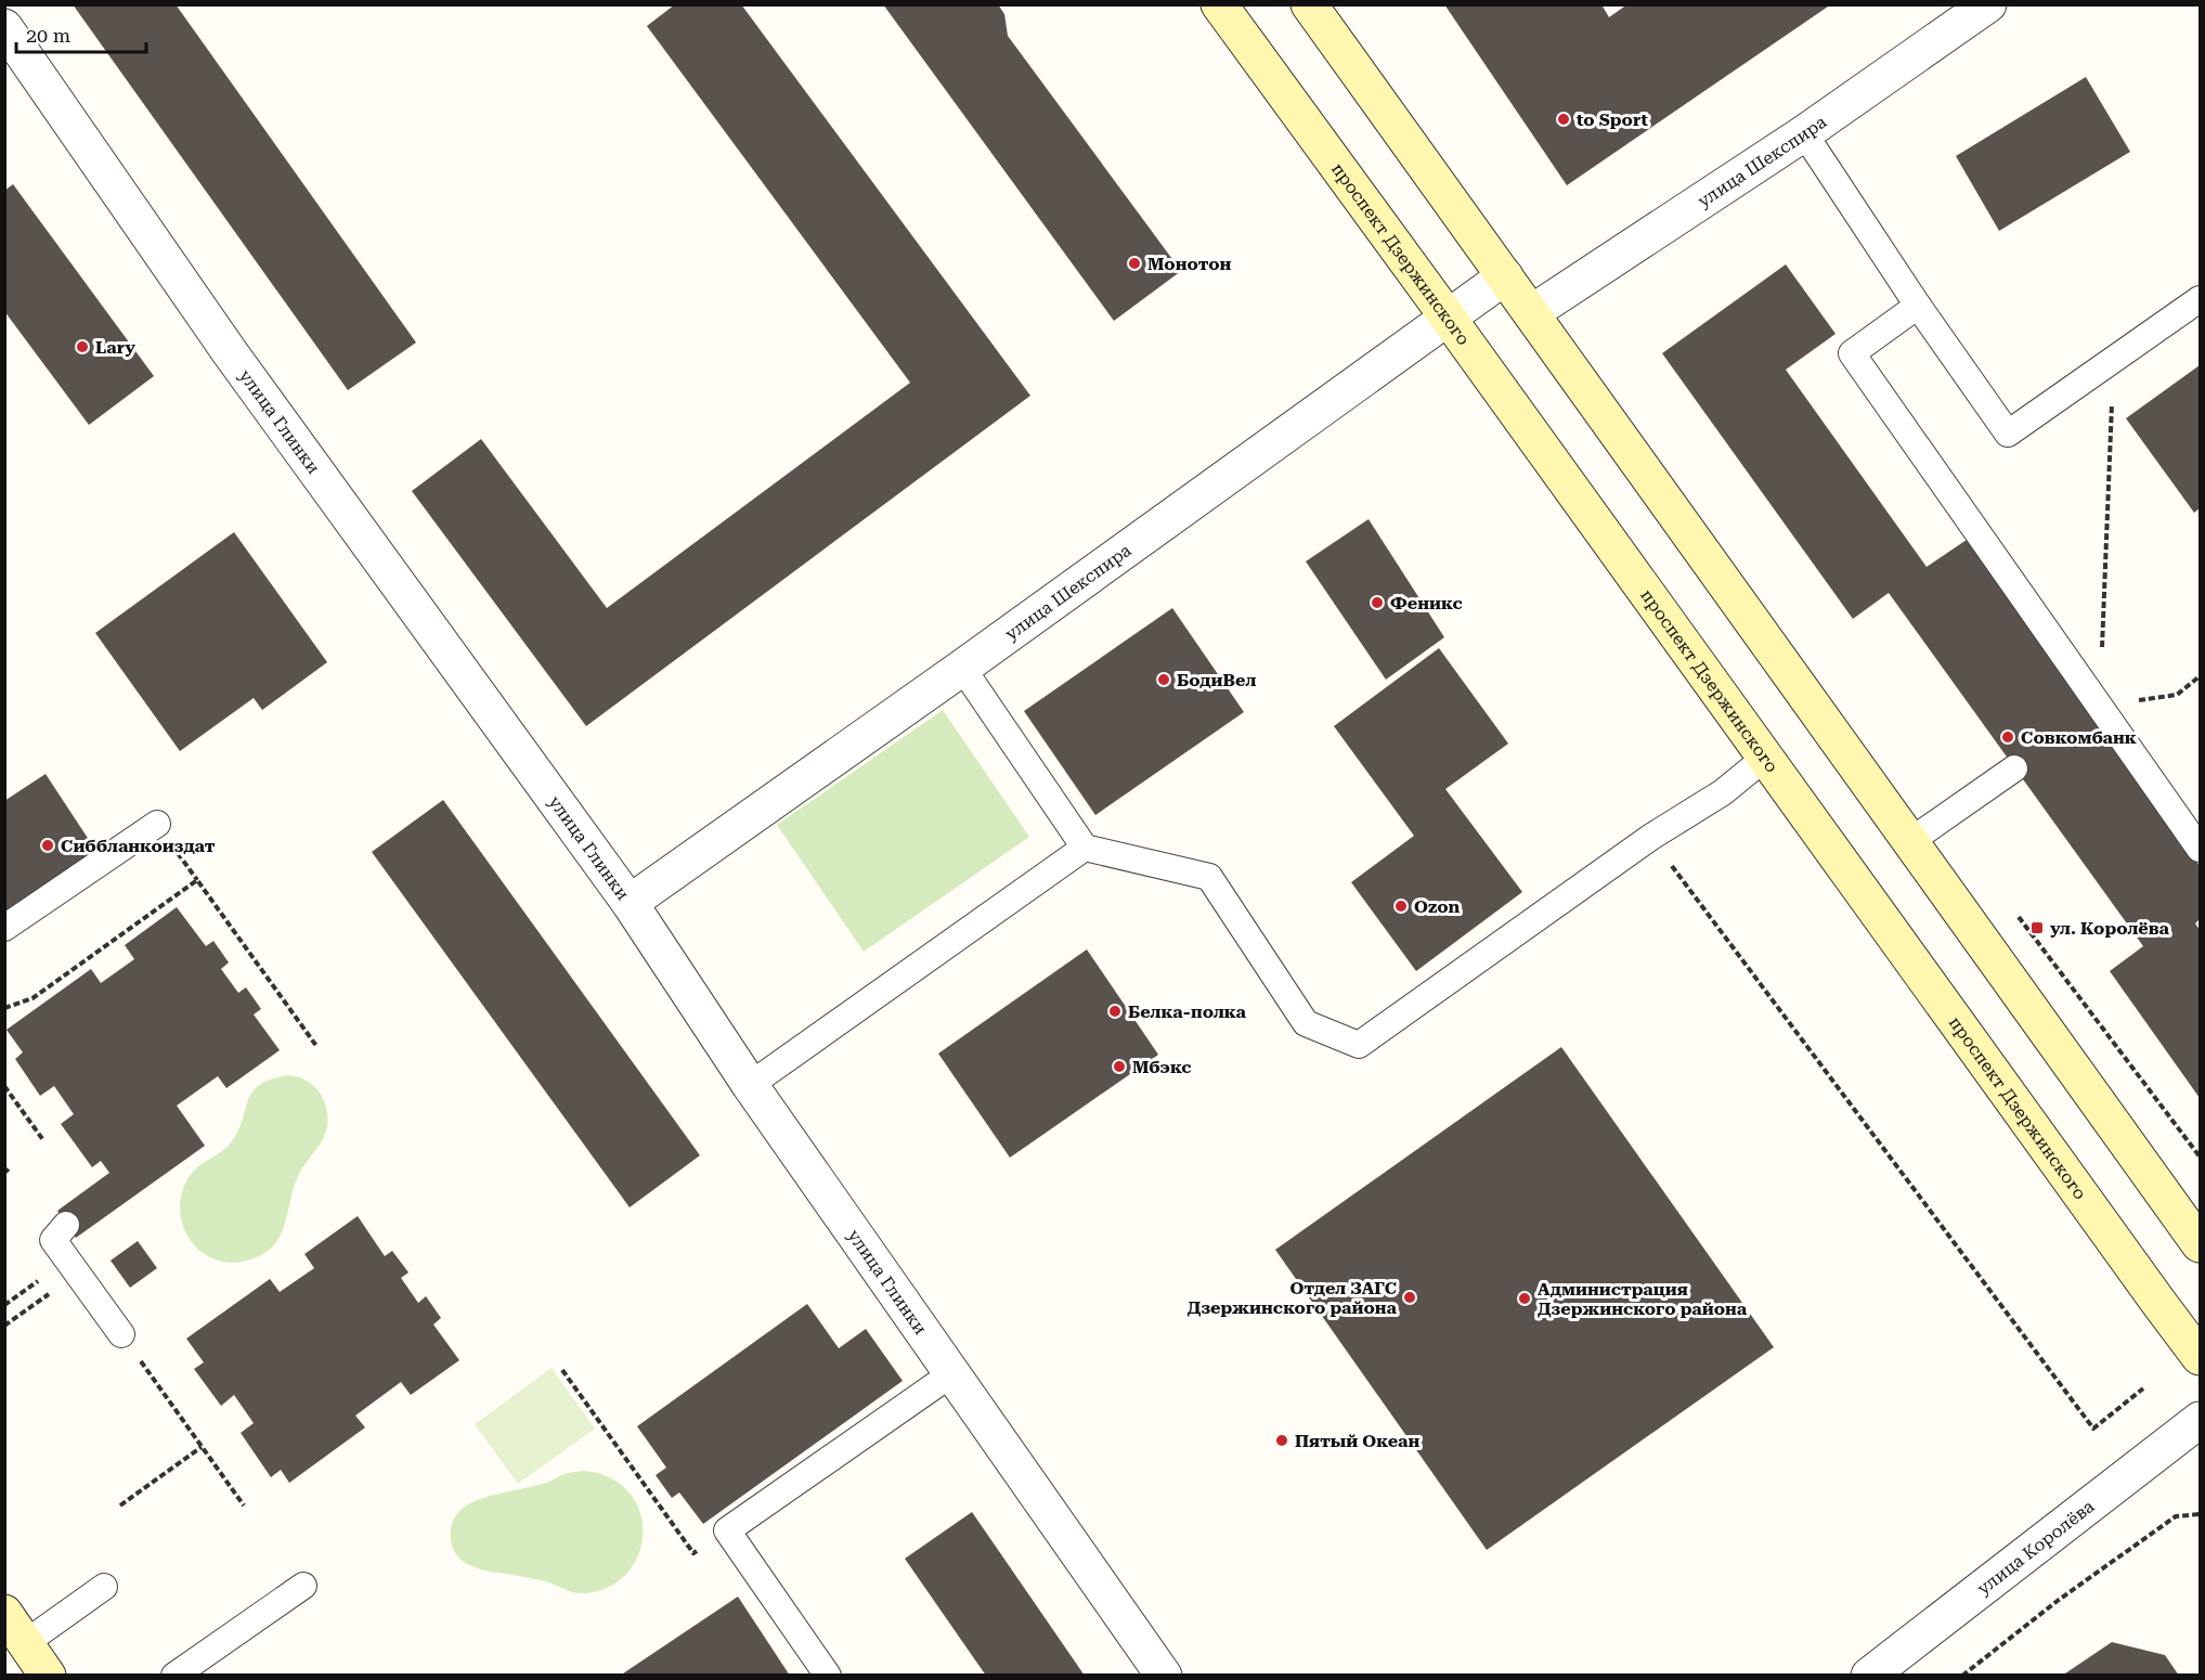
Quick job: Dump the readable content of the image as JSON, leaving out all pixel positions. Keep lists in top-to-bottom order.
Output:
{
  "streets": {
    "main road": ["проспект Дзержинского"],
    "street": ["улица Шекспира", "улица Глинки", "улица Королёва"]
  },
  "crossings": [
    ["улица Шекспира", "проспект Дзержинского"],
    ["улица Шекспира", "улица Глинки"]
  ],
  "places": {
    "other": [
      "to Sport",
      "Монотон",
      "Lary",
      "Феникс",
      "БодиВел",
      "Совкомбанк",
      "Сиббланкоиздат",
      "Ozon",
      "Белка-полка",
      "Мбэкс",
      "Отдел ЗАГС Дзержинского района",
      "Администрация Дзержинского района",
      "Пятый Океан"
    ],
    "transit": ["ул. Королёва"]
  },
  "scale_bar": "20 m"
}
